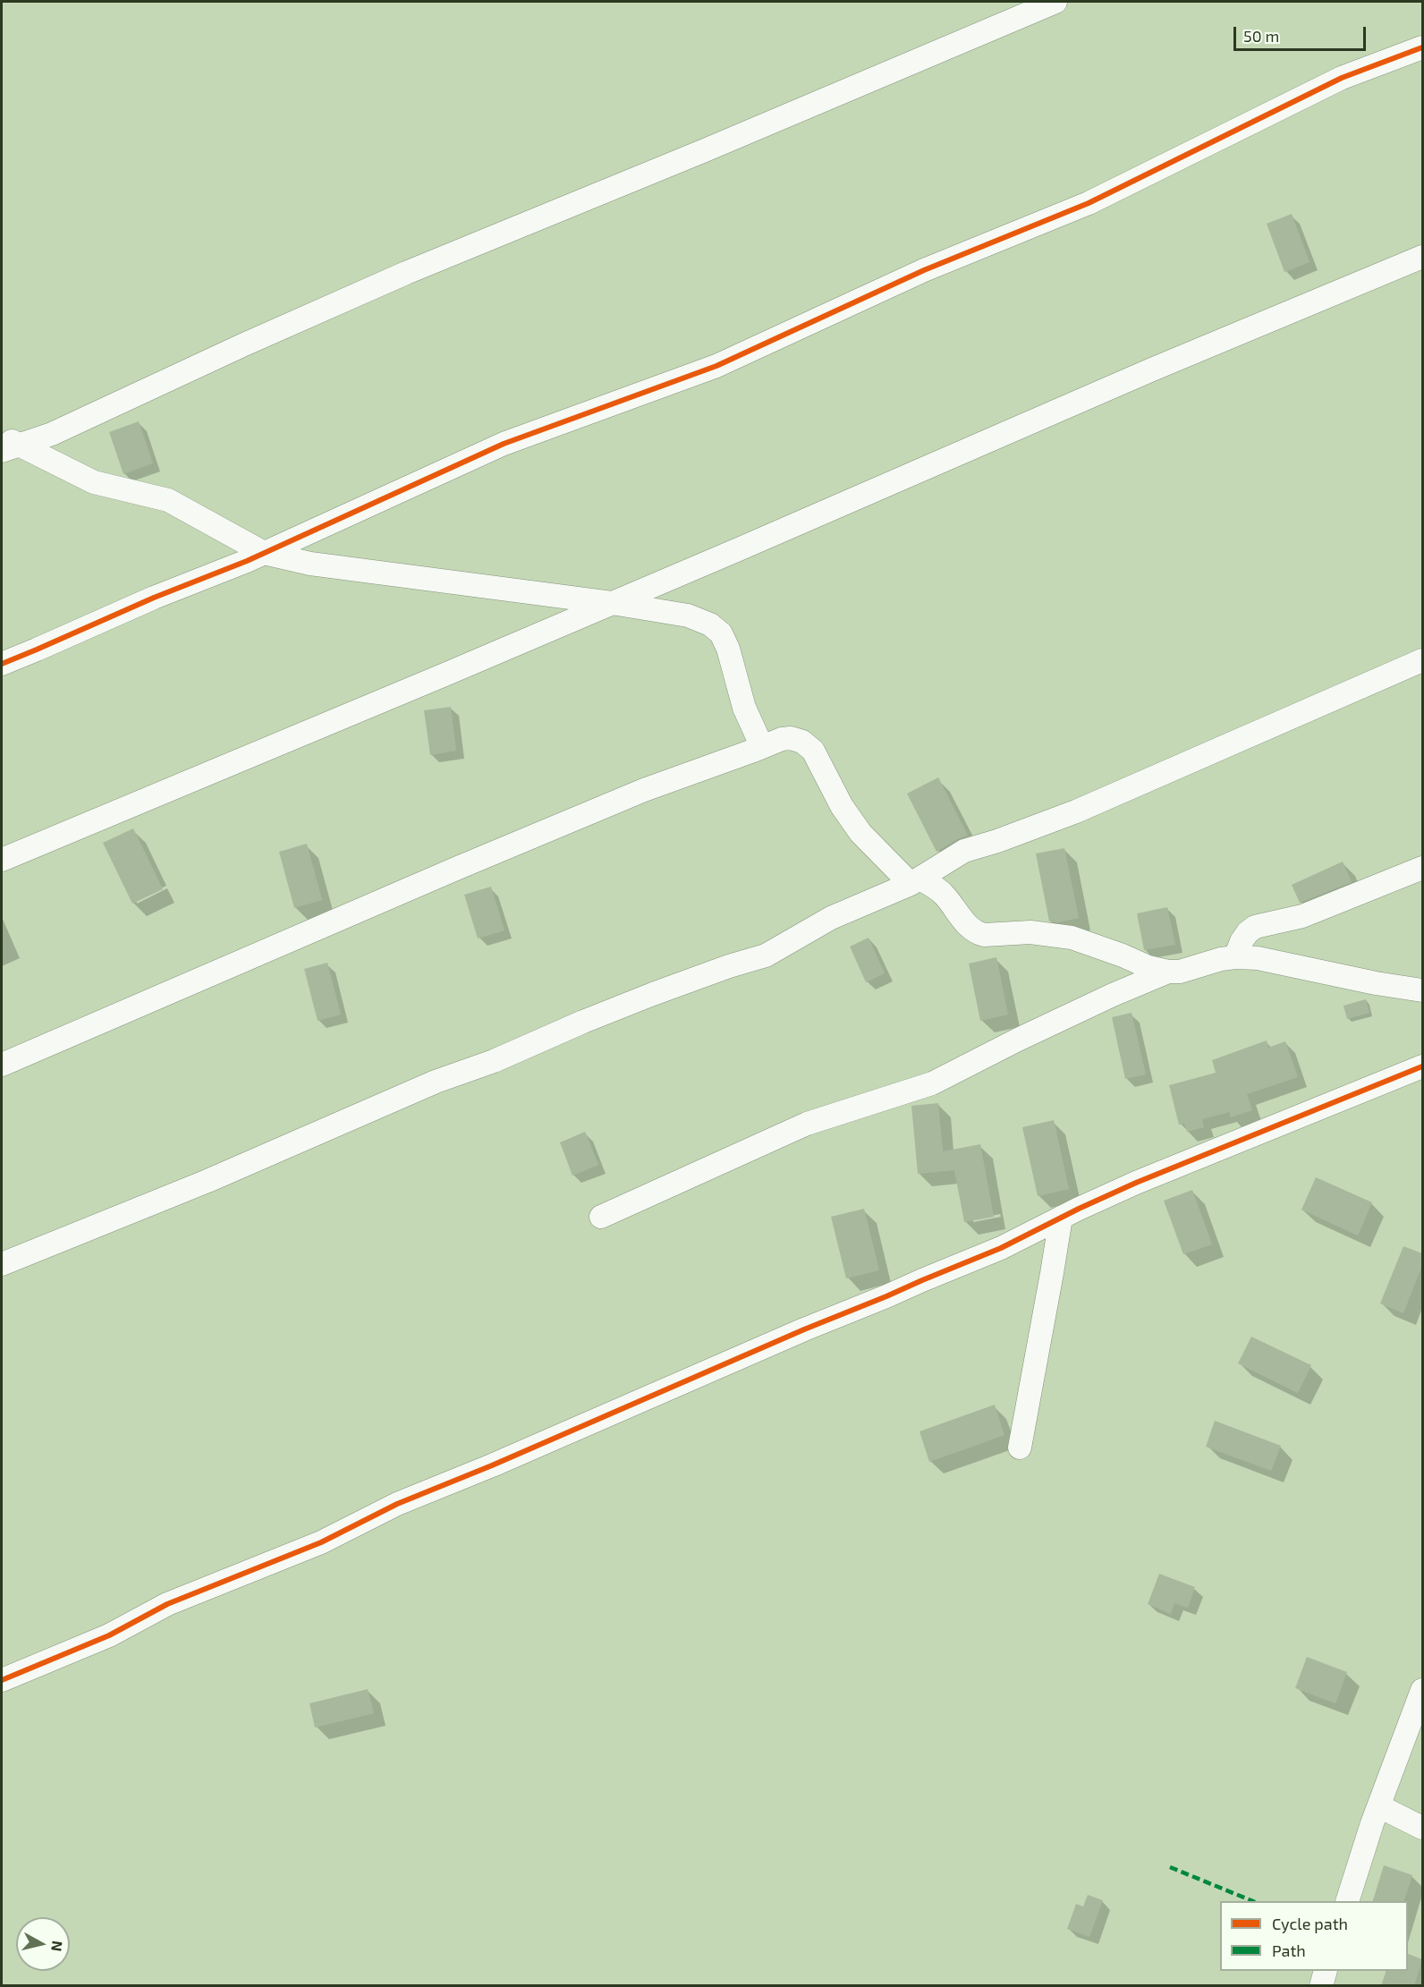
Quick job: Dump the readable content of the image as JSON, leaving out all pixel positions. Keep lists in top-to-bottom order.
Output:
{
  "legend": ["Cycle path", "Path"],
  "scale_bar": "50 m",
  "north": "right"
}
